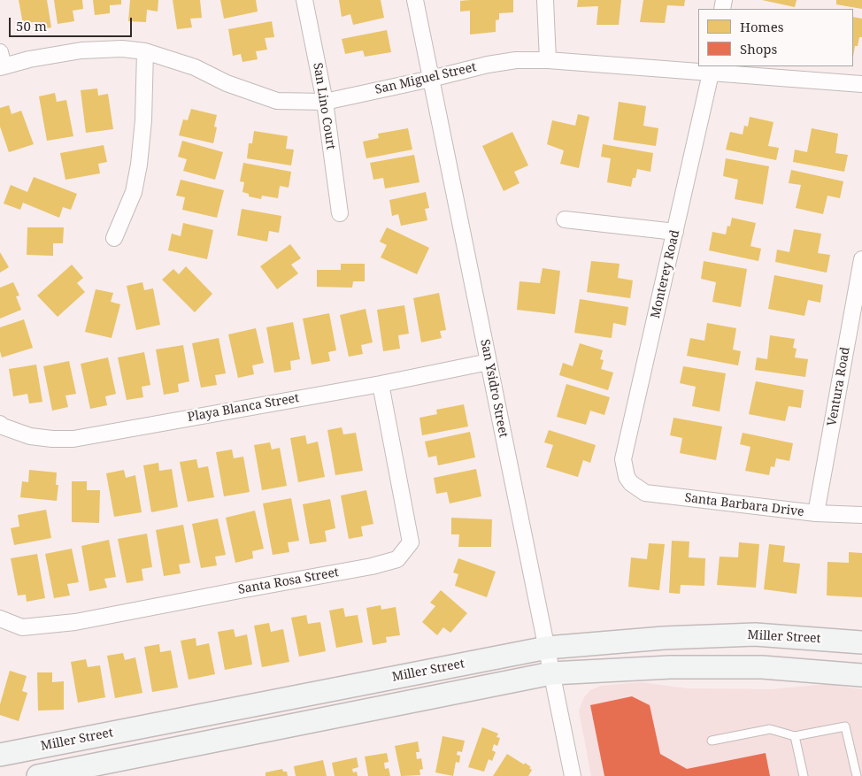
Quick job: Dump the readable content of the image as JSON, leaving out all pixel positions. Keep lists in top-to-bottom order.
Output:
{
  "streets": {
    "street": [
      "San Miguel Street",
      "San Lino Court",
      "Monterey Road",
      "Ventura Road",
      "San Ysidro Street",
      "Playa Blanca Street",
      "Santa Barbara Drive",
      "Santa Rosa Street",
      "Miller Street"
    ]
  },
  "crossings": [
    ["San Miguel Street", "San Lino Court"],
    ["San Miguel Street", "Monterey Road"],
    ["San Miguel Street", "San Ysidro Street"],
    ["Monterey Road", "Santa Barbara Drive"],
    ["Ventura Road", "Santa Barbara Drive"],
    ["San Ysidro Street", "Playa Blanca Street"],
    ["San Ysidro Street", "Miller Street"],
    ["Playa Blanca Street", "Santa Rosa Street"]
  ],
  "legend": ["Homes", "Shops"],
  "scale_bar": "50 m"
}
